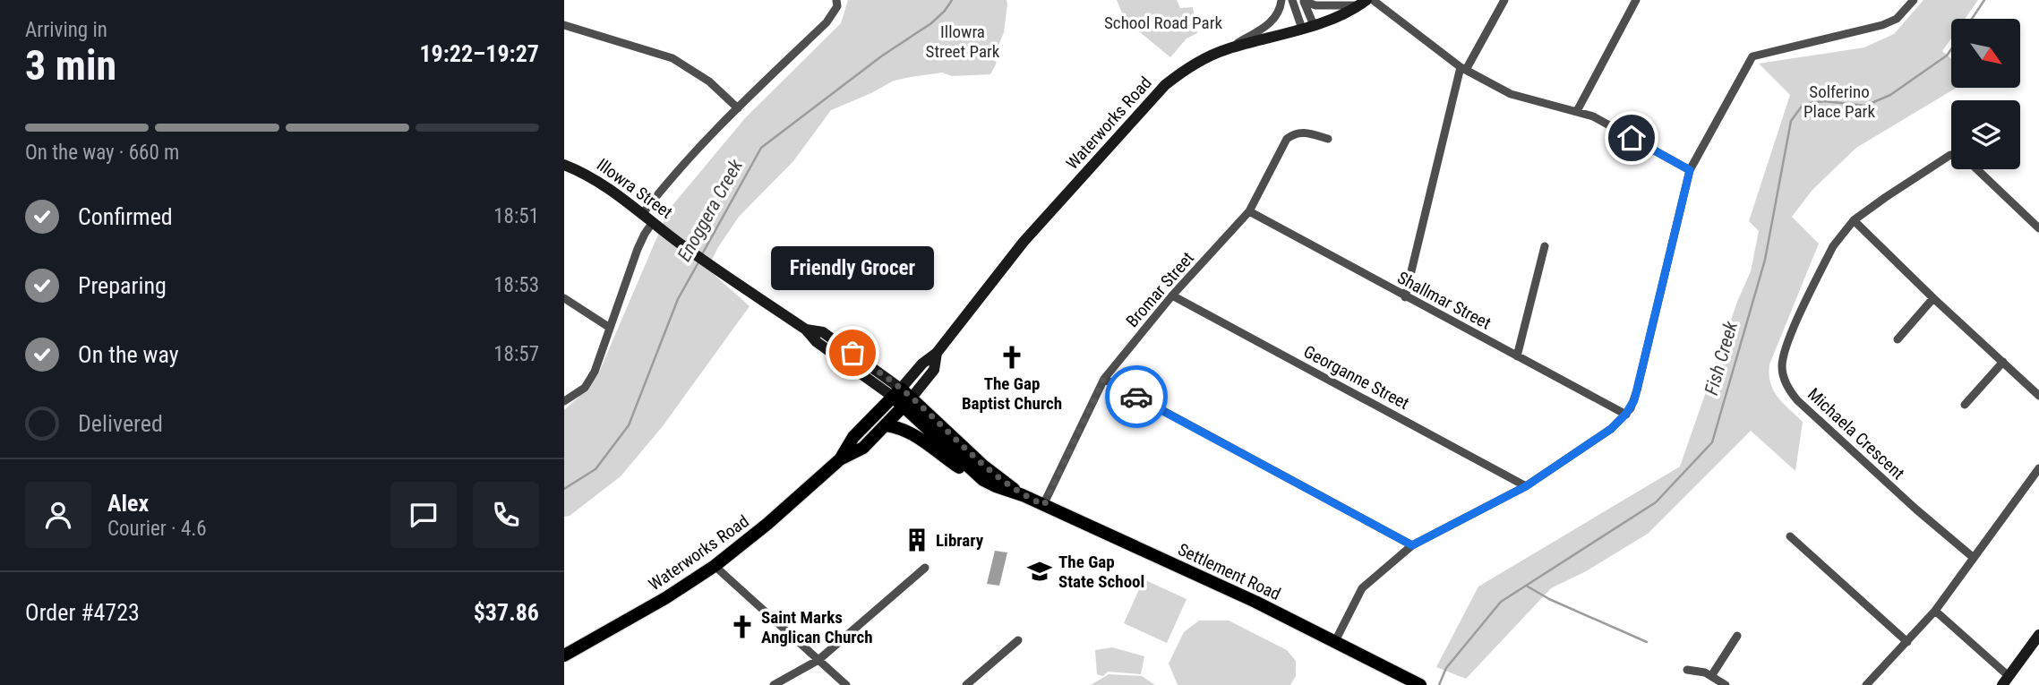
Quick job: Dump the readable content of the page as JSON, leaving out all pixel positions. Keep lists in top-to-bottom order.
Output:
{
  "streets": {
    "main road": ["Waterworks Road", "Illowra Street", "Settlement Road"],
    "street": [
      "Bromar Street",
      "Shallmar Street",
      "Georganne Street",
      "Michaela Crescent"
    ]
  },
  "crossings": [
    ["Waterworks Road", "Illowra Street"],
    ["Waterworks Road", "Settlement Road"],
    ["Illowra Street", "Settlement Road"],
    ["Bromar Street", "Shallmar Street"],
    ["Bromar Street", "Georganne Street"],
    ["Bromar Street", "Settlement Road"]
  ],
  "water": ["Enoggera Creek", "Fish Creek"],
  "parks": ["School Road Park", "Illowra Street Park", "Solferino Place Park"],
  "places": {
    "other": ["Friendly Grocer"],
    "church": ["The Gap Baptist Church", "Saint Marks Anglican Church"],
    "building": ["Library"],
    "school or university": ["The Gap State School"]
  },
  "north": "bottom right",
  "page": {
    "heading": ["3 min", "Arriving in", "19:22–19:27"],
    "panel": [
      "Alex",
      "Courier · 4.6",
      "Order #4723",
      "$37.86"
    ],
    "bar": "On the way · 660 m",
    "list": [
      ["Confirmed", "18:51"],
      ["Preparing", "18:53"],
      ["On the way", "18:57"],
      "Delivered"
    ],
    "bubble": "Friendly Grocer"
  }
}
